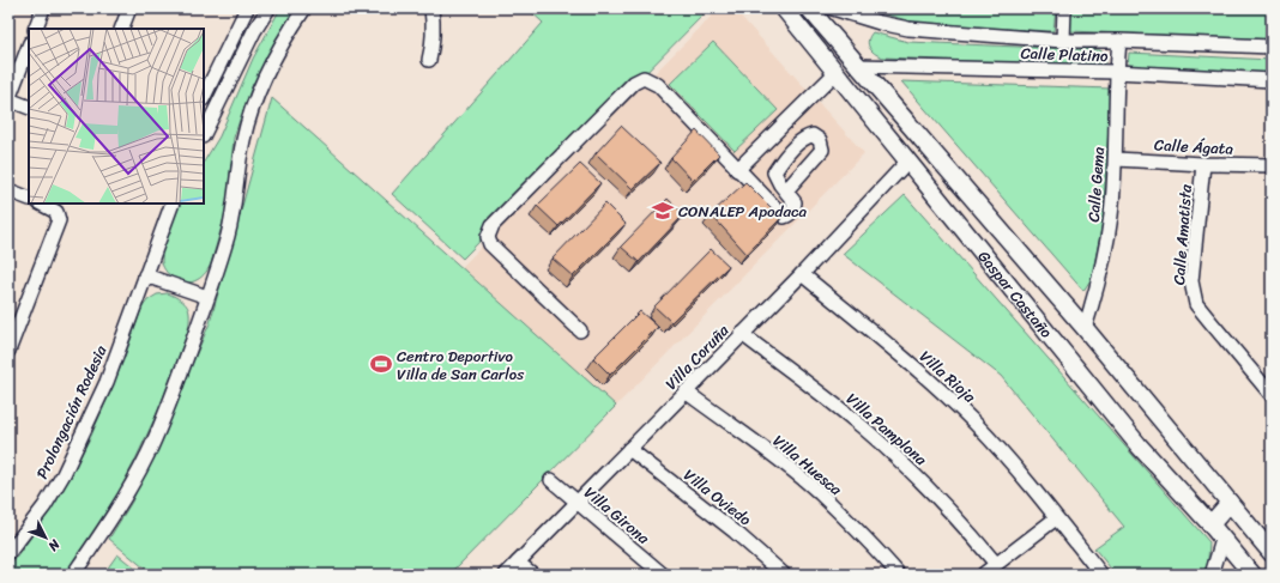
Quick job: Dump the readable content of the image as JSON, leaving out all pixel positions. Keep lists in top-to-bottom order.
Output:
{
  "streets": {
    "main road": ["Gaspar Castaño"],
    "street": [
      "Calle Platino",
      "Calle Ágata",
      "Calle Gema",
      "Calle Amatista",
      "Villa Coruña",
      "Villa Rioja",
      "Prolongación Rodesia",
      "Villa Pamplona",
      "Villa Huesca",
      "Villa Oviedo",
      "Villa Girona"
    ]
  },
  "crossings": [
    ["Calle Platino", "Calle Gema"],
    ["Calle Platino", "Gaspar Castaño"],
    ["Calle Ágata", "Calle Gema"],
    ["Calle Ágata", "Calle Amatista"],
    ["Calle Gema", "Gaspar Castaño"],
    ["Gaspar Castaño", "Villa Coruña"],
    ["Villa Coruña", "Villa Rioja"],
    ["Villa Coruña", "Villa Pamplona"],
    ["Villa Coruña", "Villa Huesca"],
    ["Villa Coruña", "Villa Oviedo"],
    ["Villa Coruña", "Villa Girona"]
  ],
  "places": {
    "school or university": ["CONALEP Apodaca"],
    "sports": ["Centro Deportivo Villa de San Carlos"]
  },
  "north": "bottom right"
}
